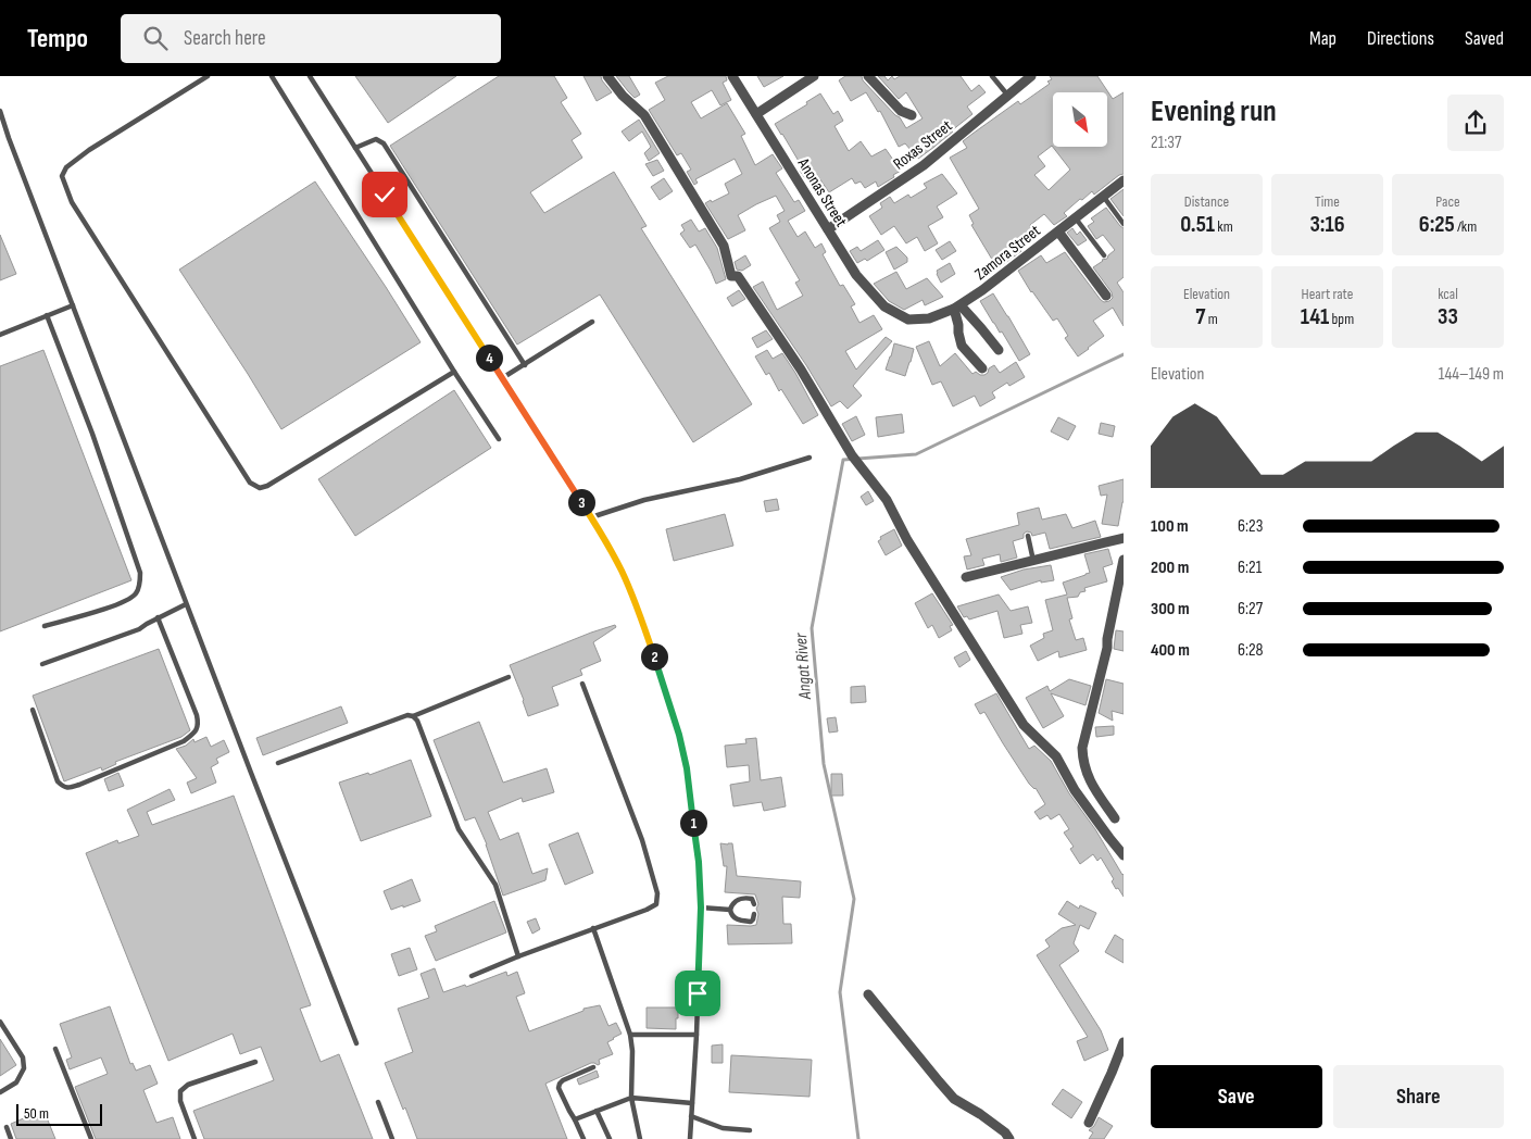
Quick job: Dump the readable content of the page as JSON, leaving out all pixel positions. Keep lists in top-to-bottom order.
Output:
{
  "streets": {
    "street": ["Roxas Street", "Anonas Street", "Zamora Street"]
  },
  "crossings": [
    ["Roxas Street", "Anonas Street"],
    ["Anonas Street", "Zamora Street"]
  ],
  "water": ["Angat River"],
  "scale_bar": "50 m",
  "north": "bottom right",
  "page": {
    "header": "Tempo",
    "search": "Search here",
    "nav": ["Map", "Directions", "Saved"],
    "heading": ["Evening run", "21:37"],
    "stats": [
      ["Distance", "0.51 km"],
      ["Time", "3:16"],
      ["Pace", "6:25 /km"],
      ["Elevation", "7 m"],
      ["Heart rate", "141 bpm"],
      ["kcal", "33"]
    ],
    "pins": [
      "4",
      "3",
      "2",
      "1"
    ],
    "chart": ["Elevation", "144–149 m"],
    "list": [
      {
        "name": "100 m",
        "note": "6:23"
      },
      {
        "name": "200 m",
        "note": "6:21"
      },
      {
        "name": "300 m",
        "note": "6:27"
      },
      {
        "name": "400 m",
        "note": "6:28"
      }
    ],
    "buttons": ["Save", "Share"],
    "scale": "50 m"
  }
}
